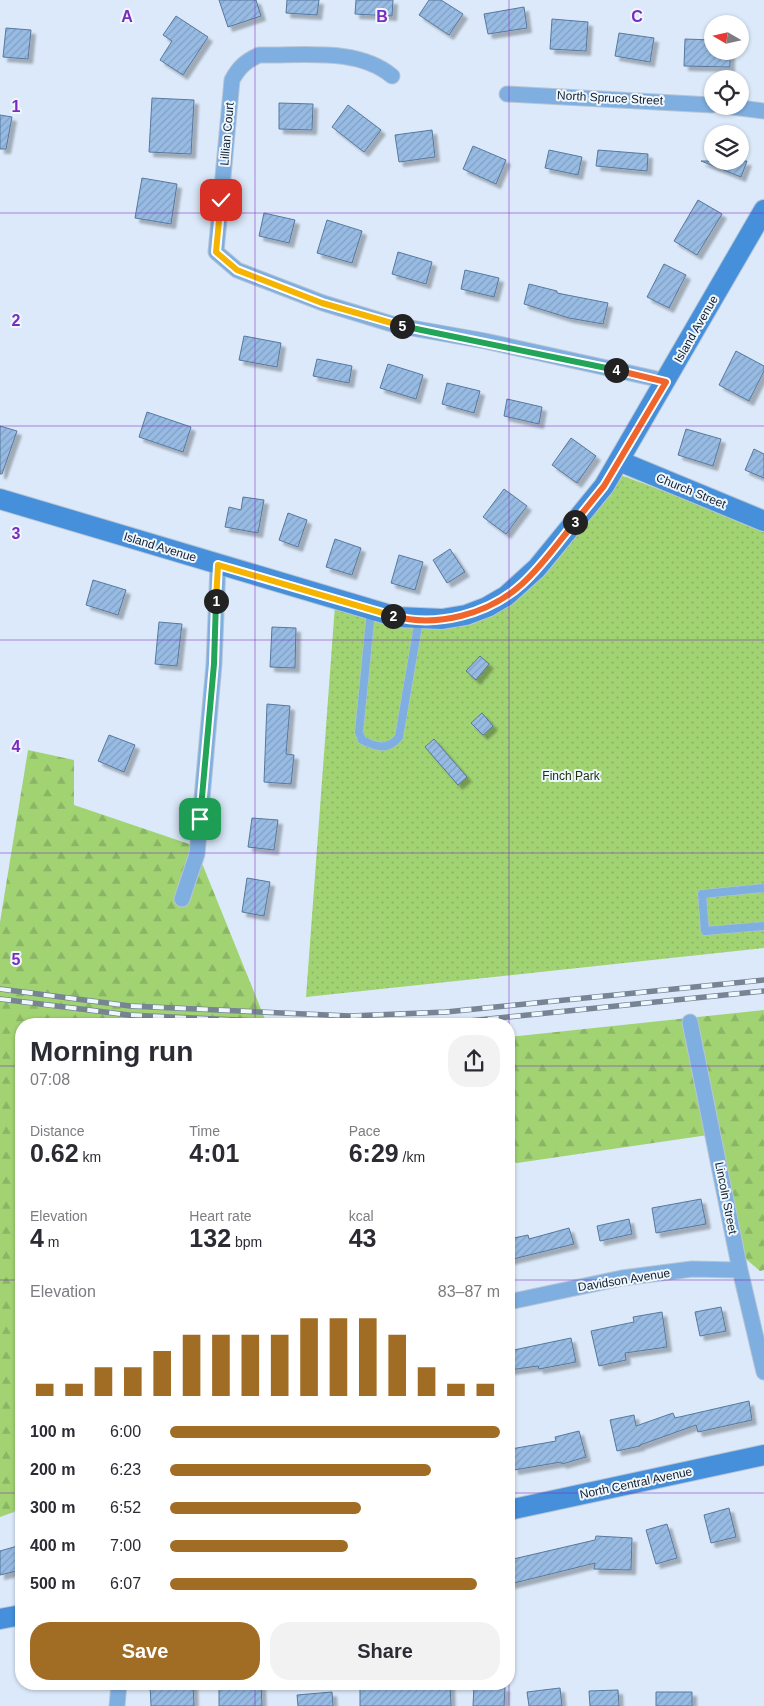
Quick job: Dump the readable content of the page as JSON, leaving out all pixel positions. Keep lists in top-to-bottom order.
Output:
{
  "streets": {
    "street": [
      "North Spruce Street",
      "Lillian Court",
      "Island Avenue",
      "Church Street",
      "Lincoln Street",
      "Davidson Avenue",
      "North Central Avenue"
    ]
  },
  "crossings": [
    ["Lillian Court", "Island Avenue"],
    ["Island Avenue", "Church Street"],
    ["Lincoln Street", "Davidson Avenue"]
  ],
  "parks": ["Finch Park"],
  "north": "left",
  "page": {
    "pins": [
      "5",
      "4",
      "3",
      "1",
      "2"
    ],
    "heading": ["Morning run", "07:08"],
    "stats": [
      ["Distance", "0.62 km"],
      ["Time", "4:01"],
      ["Pace", "6:29 /km"],
      ["Elevation", "4 m"],
      ["Heart rate", "132 bpm"],
      ["kcal", "43"]
    ],
    "chart": ["Elevation", "83–87 m"],
    "list": [
      {
        "name": "100 m",
        "note": "6:00"
      },
      {
        "name": "200 m",
        "note": "6:23"
      },
      {
        "name": "300 m",
        "note": "6:52"
      },
      {
        "name": "400 m",
        "note": "7:00"
      },
      {
        "name": "500 m",
        "note": "6:07"
      }
    ],
    "buttons": ["Save", "Share"]
  },
  "grid": {
    "columns": ["A", "B", "C"],
    "rows": [
      "1",
      "2",
      "3",
      "4",
      "5"
    ]
  }
}
